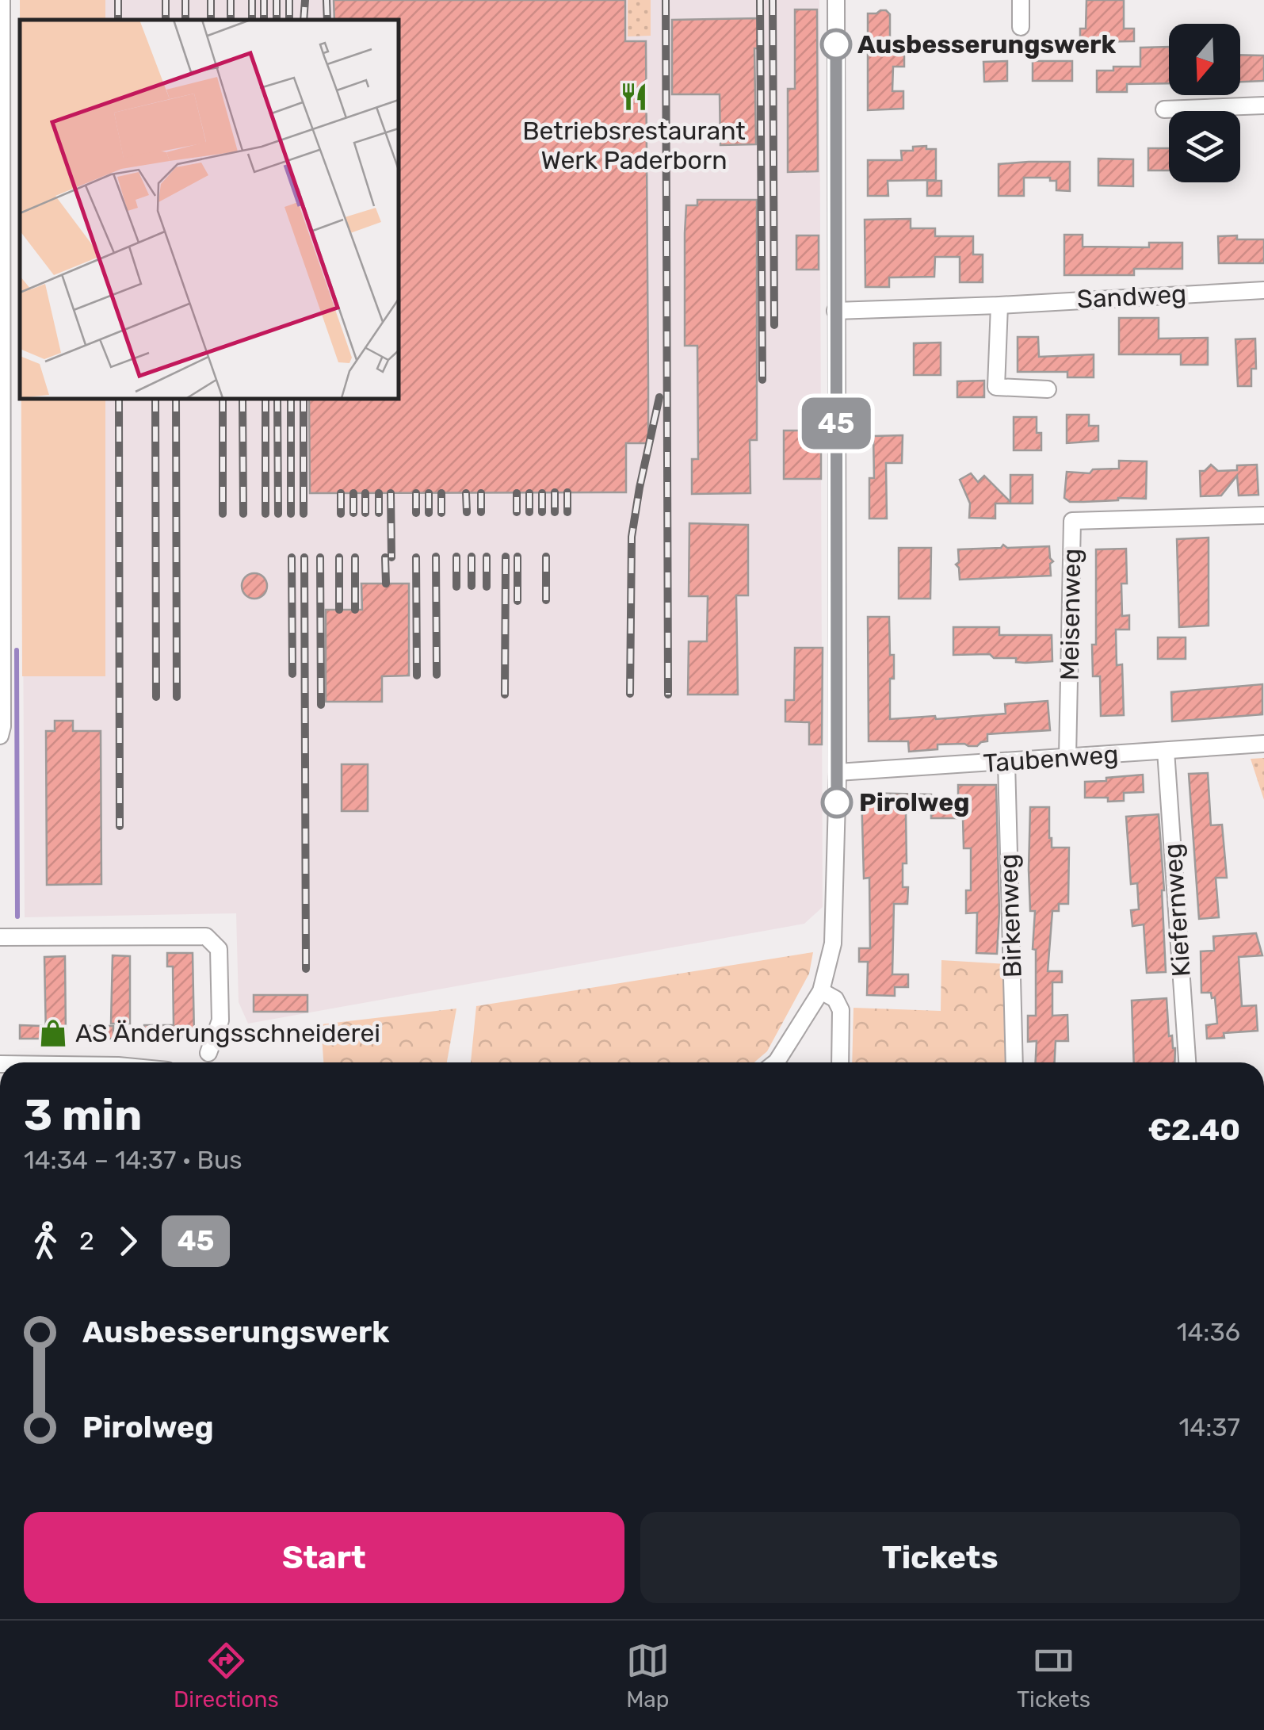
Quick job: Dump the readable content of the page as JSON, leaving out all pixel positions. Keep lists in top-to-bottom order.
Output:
{
  "streets": {
    "street": [
      "Sandweg",
      "Meisenweg",
      "Taubenweg",
      "Kiefernweg",
      "Birkenweg"
    ]
  },
  "crossings": [
    ["Meisenweg", "Taubenweg"],
    ["Taubenweg", "Kiefernweg"],
    ["Taubenweg", "Birkenweg"]
  ],
  "places": {
    "other": ["Ausbesserungswerk", "Pirolweg"],
    "restaurant": ["Betriebsrestaurant Werk Paderborn"],
    "shop": ["AS Änderungsschneiderei"]
  },
  "lines": ["bus line 45"],
  "north": "bottom",
  "page": {
    "on_map": "45",
    "heading": ["3 min", "14:34 – 14:37 · Bus", "€2.40"],
    "legs": ["2", "45"],
    "list": [
      {
        "name": "Ausbesserungswerk",
        "value": "14:36"
      },
      {
        "name": "Pirolweg",
        "value": "14:37"
      }
    ],
    "buttons": ["Start", "Tickets"],
    "tabs": ["Directions", "Map", "Tickets"]
  }
}
